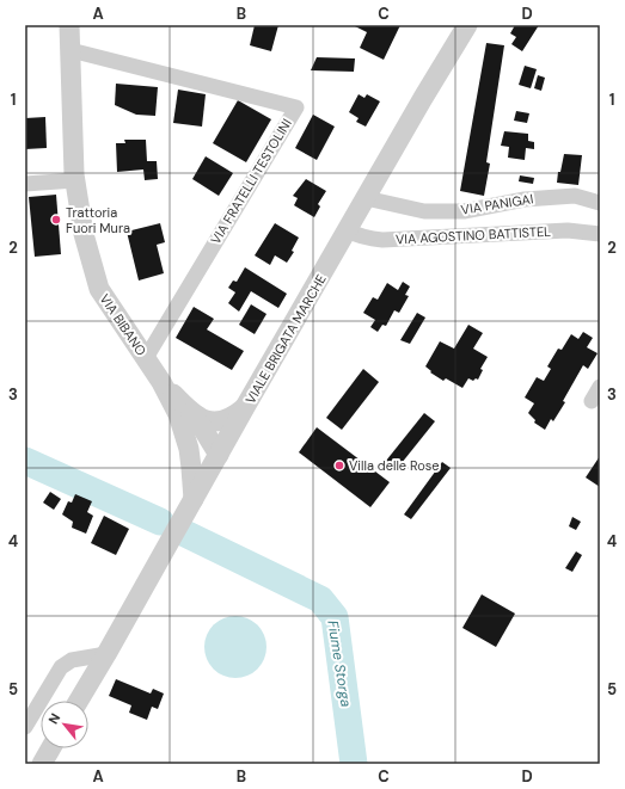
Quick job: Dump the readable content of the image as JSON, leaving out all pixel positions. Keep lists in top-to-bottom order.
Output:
{
  "streets": {
    "street": [
      "VIA FRATELLI TESTOLINI",
      "VIA PANIGAI",
      "VIA AGOSTINO BATTISTEL",
      "VIA BIBANO",
      "VIALE BRIGATA MARCHE"
    ]
  },
  "crossings": [
    ["VIA FRATELLI TESTOLINI", "VIA BIBANO"],
    ["VIA PANIGAI", "VIALE BRIGATA MARCHE"],
    ["VIA AGOSTINO BATTISTEL", "VIALE BRIGATA MARCHE"],
    ["VIA BIBANO", "VIALE BRIGATA MARCHE"]
  ],
  "water": ["Fiume Storga"],
  "places": ["Trattoria Fuori Mura", "Villa delle Rose"],
  "north": "top left",
  "grid": {
    "columns": [
      "A",
      "B",
      "C",
      "D"
    ],
    "rows": [
      "1",
      "2",
      "3",
      "4",
      "5"
    ]
  }
}
